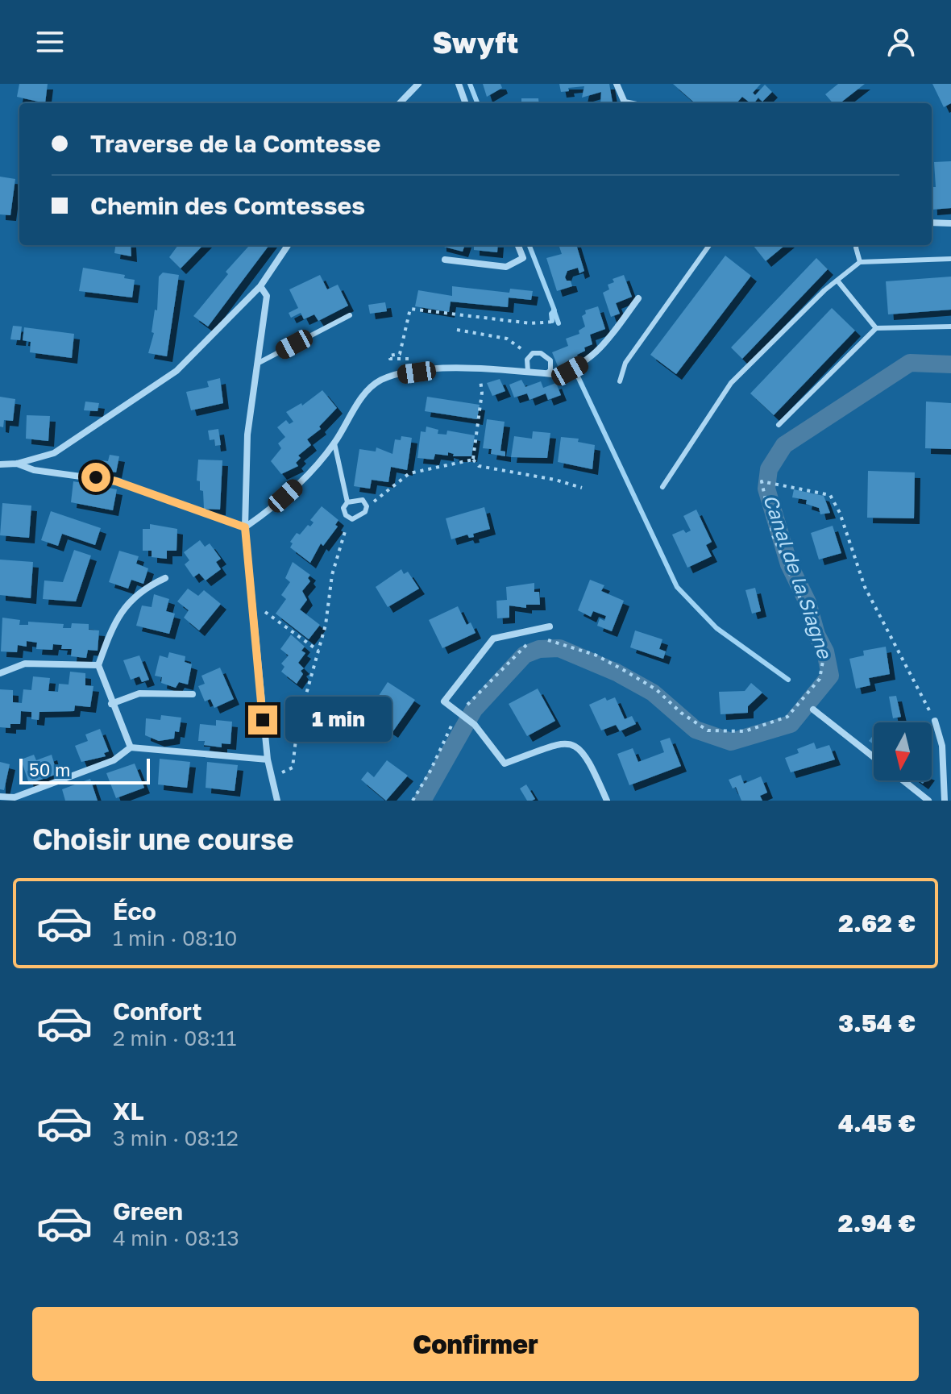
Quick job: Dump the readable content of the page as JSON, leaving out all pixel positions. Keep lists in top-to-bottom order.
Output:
{
  "water": ["Canal de la Siagne"],
  "scale_bar": "50 m",
  "north": "bottom",
  "page": {
    "header": "Swyft",
    "banner": ["Traverse de la Comtesse", "Chemin des Comtesses"],
    "bubble": "1 min",
    "scale": "50 m",
    "heading": "Choisir une course",
    "list": [
      {
        "name": "Éco",
        "note": "1 min · 08:10",
        "value": "2.62 €"
      },
      {
        "name": "Confort",
        "note": "2 min · 08:11",
        "value": "3.54 €"
      },
      {
        "name": "XL",
        "note": "3 min · 08:12",
        "value": "4.45 €"
      },
      {
        "name": "Green",
        "note": "4 min · 08:13",
        "value": "2.94 €"
      }
    ],
    "buttons": "Confirmer"
  }
}
